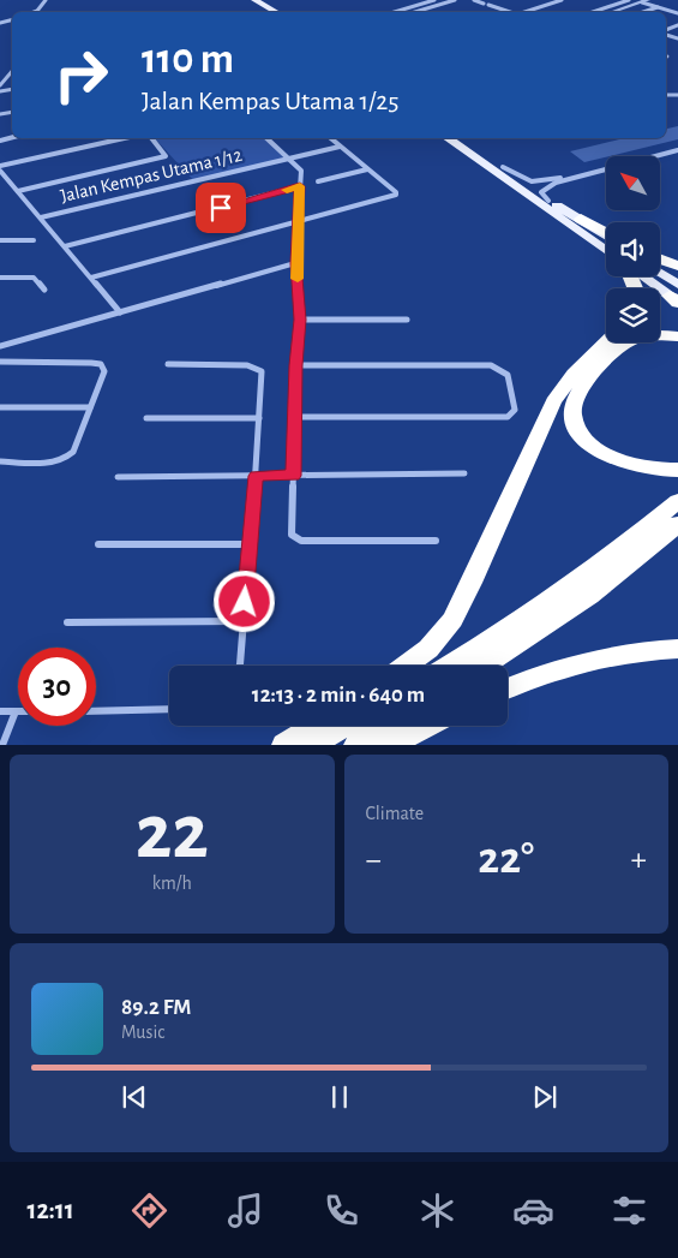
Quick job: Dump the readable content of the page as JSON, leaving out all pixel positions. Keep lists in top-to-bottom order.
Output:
{
  "streets": {
    "street": ["Jalan Kempas Utama 1/12"]
  },
  "north": "top left",
  "page": {
    "turn": ["110 m", "Jalan Kempas Utama 1/25"],
    "limit": "30",
    "trip": "12:13 · 2 min · 640 m",
    "tile": [
      ["22", "km/h"],
      "Climate"
    ],
    "heat": ["−", "22°", "+"],
    "song": ["89.2 FM", "Music"],
    "tabs": "12:11"
  }
}
